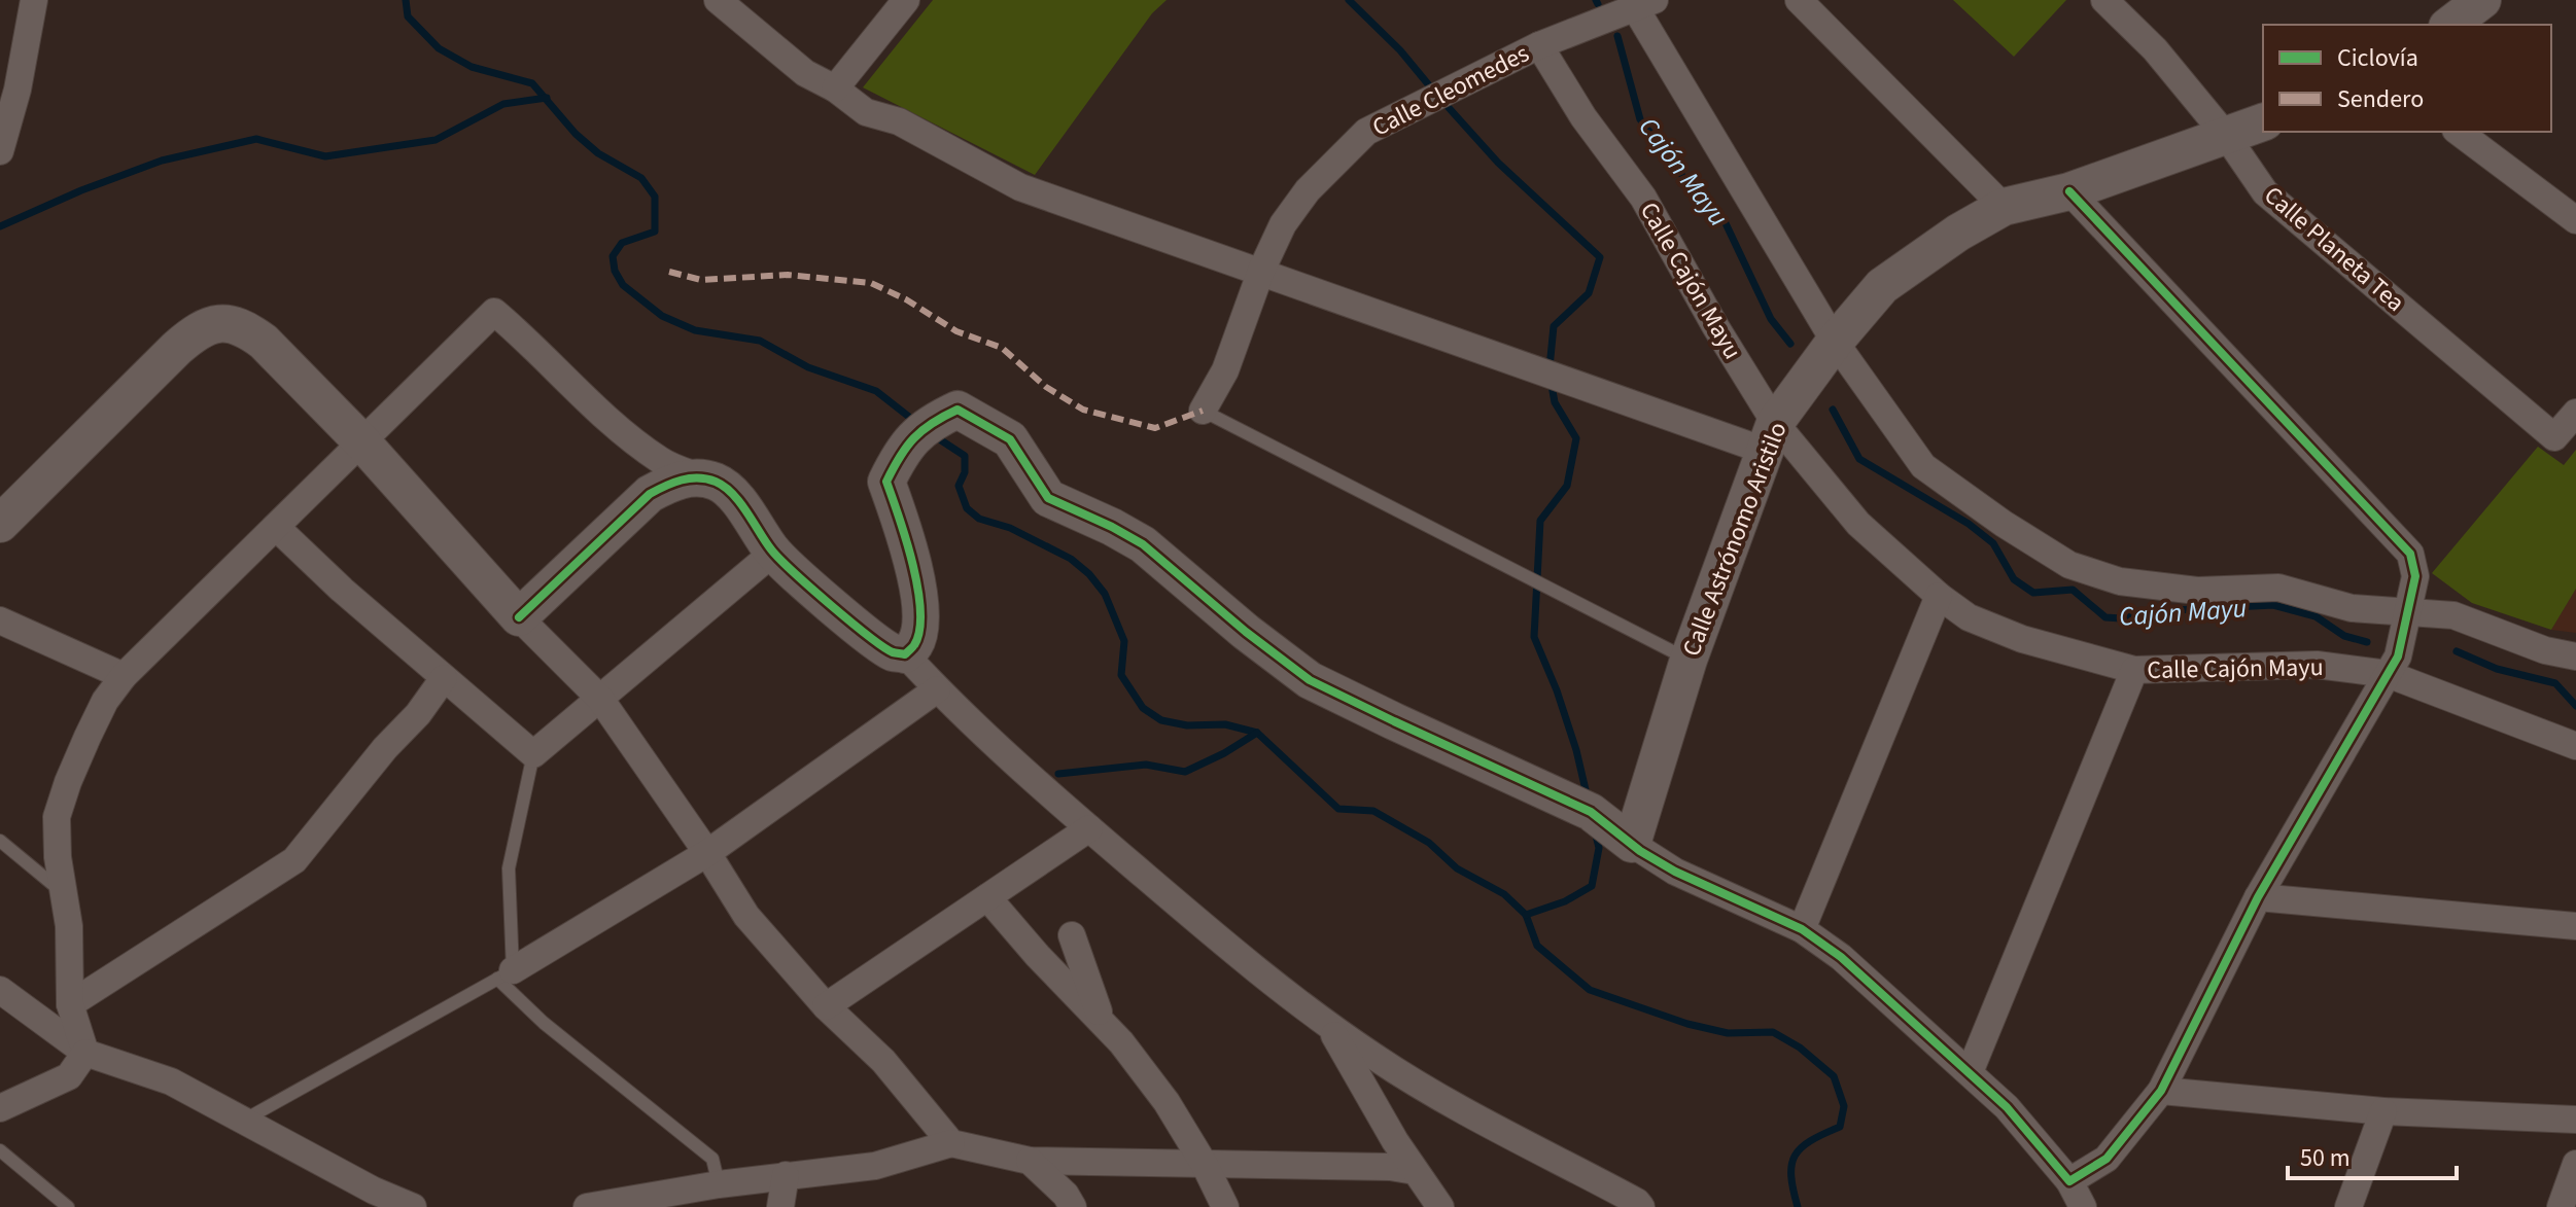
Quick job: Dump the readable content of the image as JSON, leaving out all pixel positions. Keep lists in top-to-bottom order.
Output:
{
  "streets": {
    "street": [
      "Calle Cleomedes",
      "Calle Planeta Tea",
      "Calle Cajón Mayu",
      "Calle Astrónomo Aristilo"
    ]
  },
  "crossings": [
    ["Calle Cleomedes", "Calle Cajón Mayu"],
    ["Calle Planeta Tea", "Calle Astrónomo Aristilo"],
    ["Calle Cajón Mayu", "Calle Astrónomo Aristilo"]
  ],
  "water": ["Cajón Mayu"],
  "legend": ["Ciclovía", "Sendero"],
  "scale_bar": "50 m"
}
